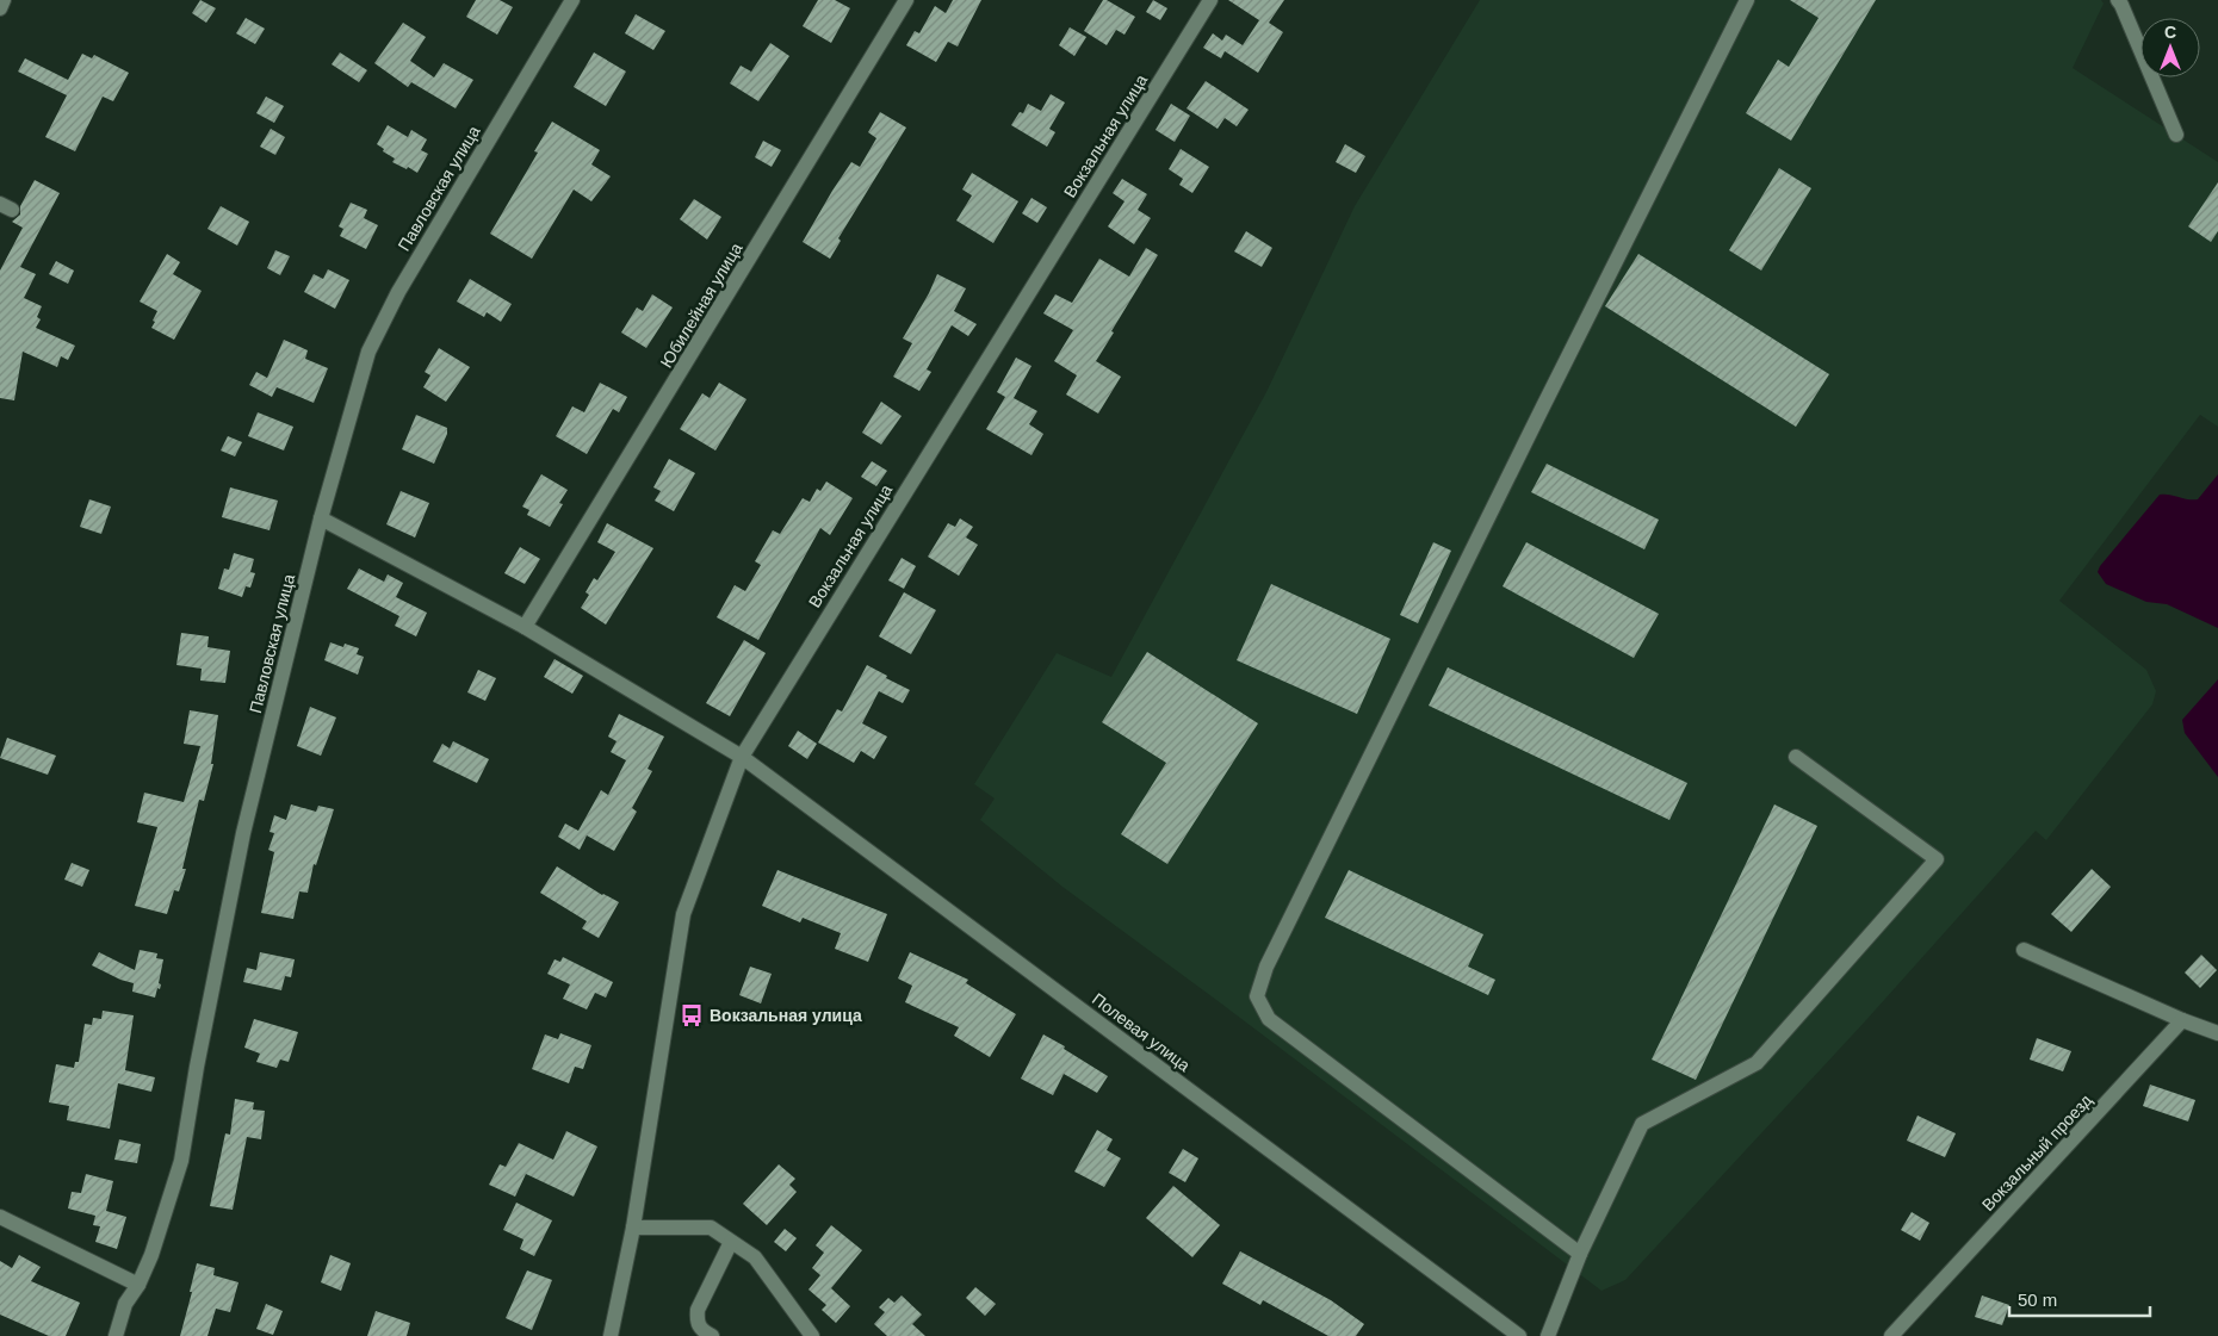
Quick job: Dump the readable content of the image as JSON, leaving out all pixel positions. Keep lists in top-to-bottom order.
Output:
{
  "streets": {
    "street": [
      "Вокзальная улица",
      "Павловская улица",
      "Юбилейная улица",
      "Полевая улица",
      "Вокзальный проезд"
    ]
  },
  "crossings": [
    ["Вокзальная улица", "Полевая улица"],
    ["Павловская улица", "Полевая улица"],
    ["Юбилейная улица", "Полевая улица"]
  ],
  "places": {
    "bus stop": ["Вокзальная улица"]
  },
  "scale_bar": "50 m",
  "north": "top"
}
